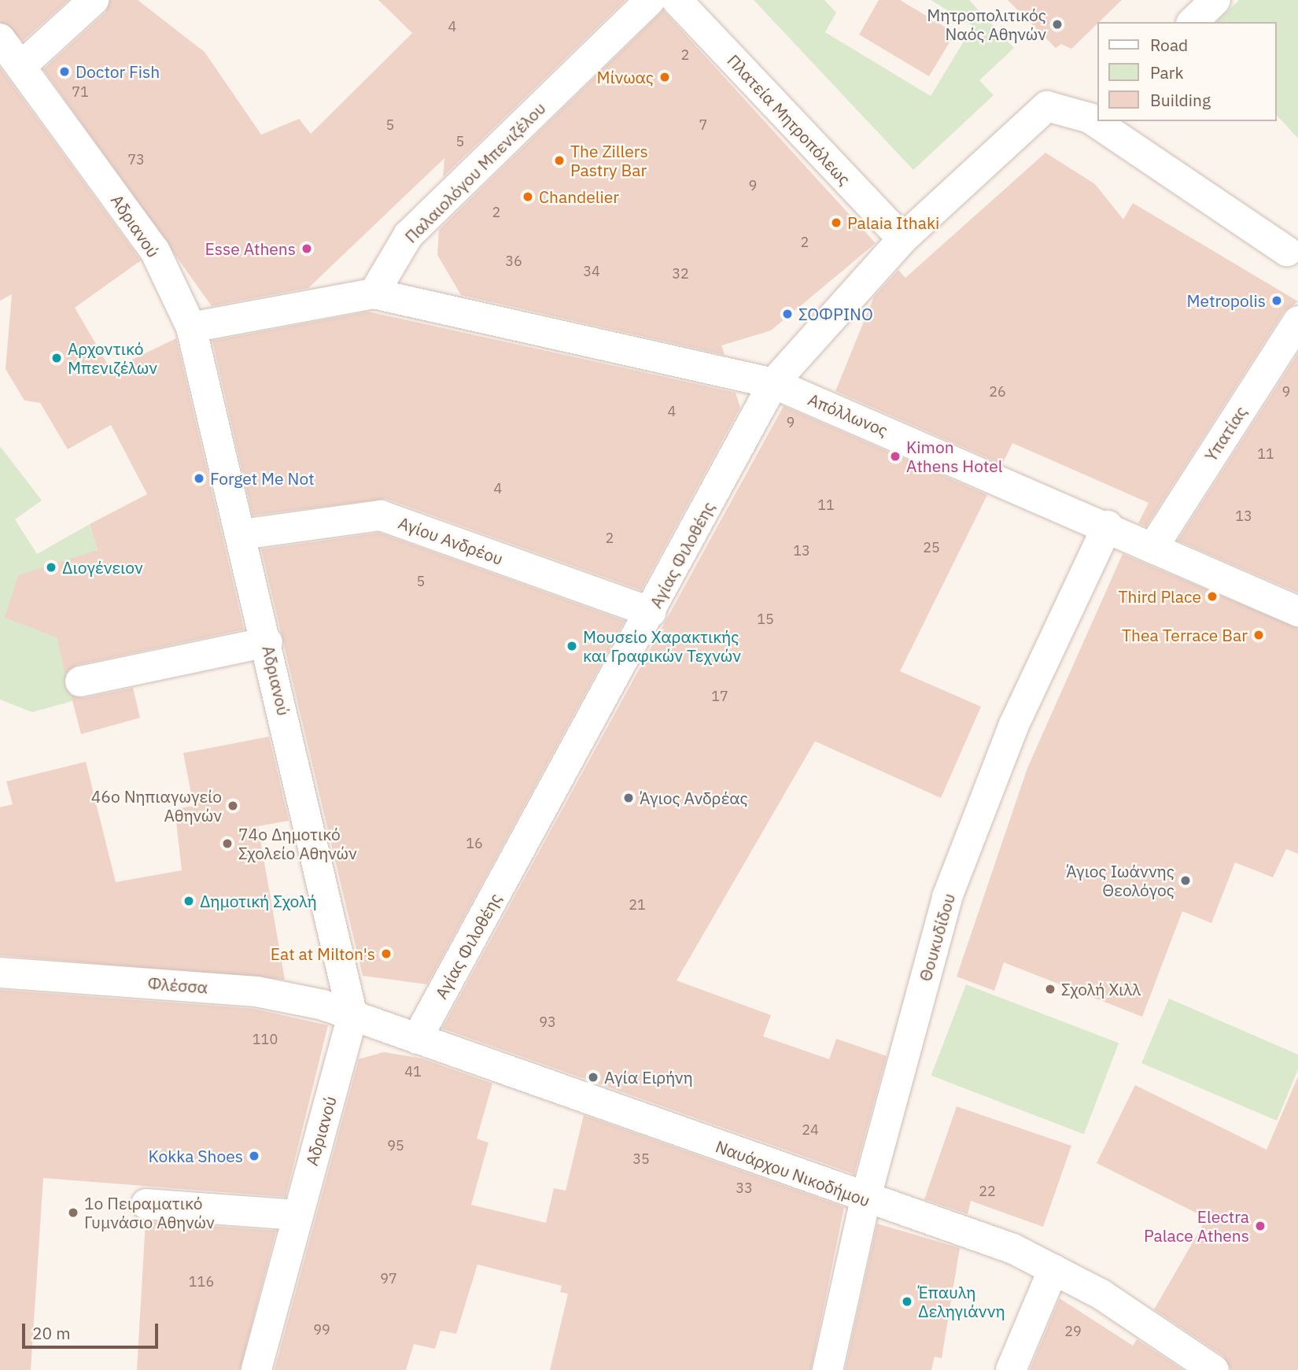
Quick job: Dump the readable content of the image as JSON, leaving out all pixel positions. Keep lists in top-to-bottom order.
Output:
{
  "streets": {
    "street": [
      "Πλατεία Μητροπόλεως",
      "Παλαιολόγου Μπενιζέλου",
      "Αδριανού",
      "Απόλλωνος",
      "Υπατίας",
      "Αγίου Ανδρέου",
      "Αγίας Φιλοθέης",
      "Θουκυδίδου",
      "Φλέσσα",
      "Ναυάρχου Νικοδήμου"
    ]
  },
  "crossings": [
    ["Πλατεία Μητροπόλεως", "Αγίας Φιλοθέης"],
    ["Παλαιολόγου Μπενιζέλου", "Απόλλωνος"],
    ["Αδριανού", "Αγίου Ανδρέου"],
    ["Αδριανού", "Φλέσσα"],
    ["Αδριανού", "Ναυάρχου Νικοδήμου"],
    ["Απόλλωνος", "Υπατίας"],
    ["Απόλλωνος", "Αγίας Φιλοθέης"],
    ["Απόλλωνος", "Θουκυδίδου"],
    ["Αγίου Ανδρέου", "Αγίας Φιλοθέης"],
    ["Αγίας Φιλοθέης", "Ναυάρχου Νικοδήμου"],
    ["Θουκυδίδου", "Ναυάρχου Νικοδήμου"],
    ["Φλέσσα", "Ναυάρχου Νικοδήμου"]
  ],
  "places": [
    "Μητροπολιτικός Ναός Αθηνών",
    "Doctor Fish",
    "Μίνωας",
    "The Zillers Pastry Bar",
    "Chandelier",
    "Palaia Ithaki",
    "Esse Athens",
    "Metropolis",
    "ΣΟΦΡΙΝΟ",
    "Αρχοντικό Μπενιζέλων",
    "Kimon Athens Hotel",
    "Forget Me Not",
    "Διογένειον",
    "Third Place",
    "Thea Terrace Bar",
    "Μουσείο Χαρακτικής και Γραφικών Τεχνών",
    "Άγιος Ανδρέας",
    "46ο Νηπιαγωγείο Αθηνών",
    "74ο Δημοτικό Σχολείο Αθηνών",
    "Άγιος Ιωάννης Θεολόγος",
    "Δημοτική Σχολή",
    "Eat at Milton's",
    "Σχολή Χιλλ",
    "Αγία Ειρήνη",
    "Kokka Shoes",
    "1ο Πειραματικό Γυμνάσιο Αθηνών",
    "Electra Palace Athens",
    "Έπαυλη Δεληγιάννη"
  ],
  "house_numbers": [
    "4",
    "2",
    "71",
    "5",
    "7",
    "5",
    "73",
    "9",
    "2",
    "2",
    "36",
    "34",
    "32",
    "26",
    "9",
    "4",
    "9",
    "11",
    "4",
    "11",
    "13",
    "2",
    "25",
    "13",
    "5",
    "15",
    "17",
    "16",
    "21",
    "93",
    "110",
    "41",
    "24",
    "95",
    "35",
    "33",
    "22",
    "97",
    "116",
    "99",
    "29"
  ],
  "legend": ["Road", "Park", "Building"],
  "scale_bar": "20 m"
}
